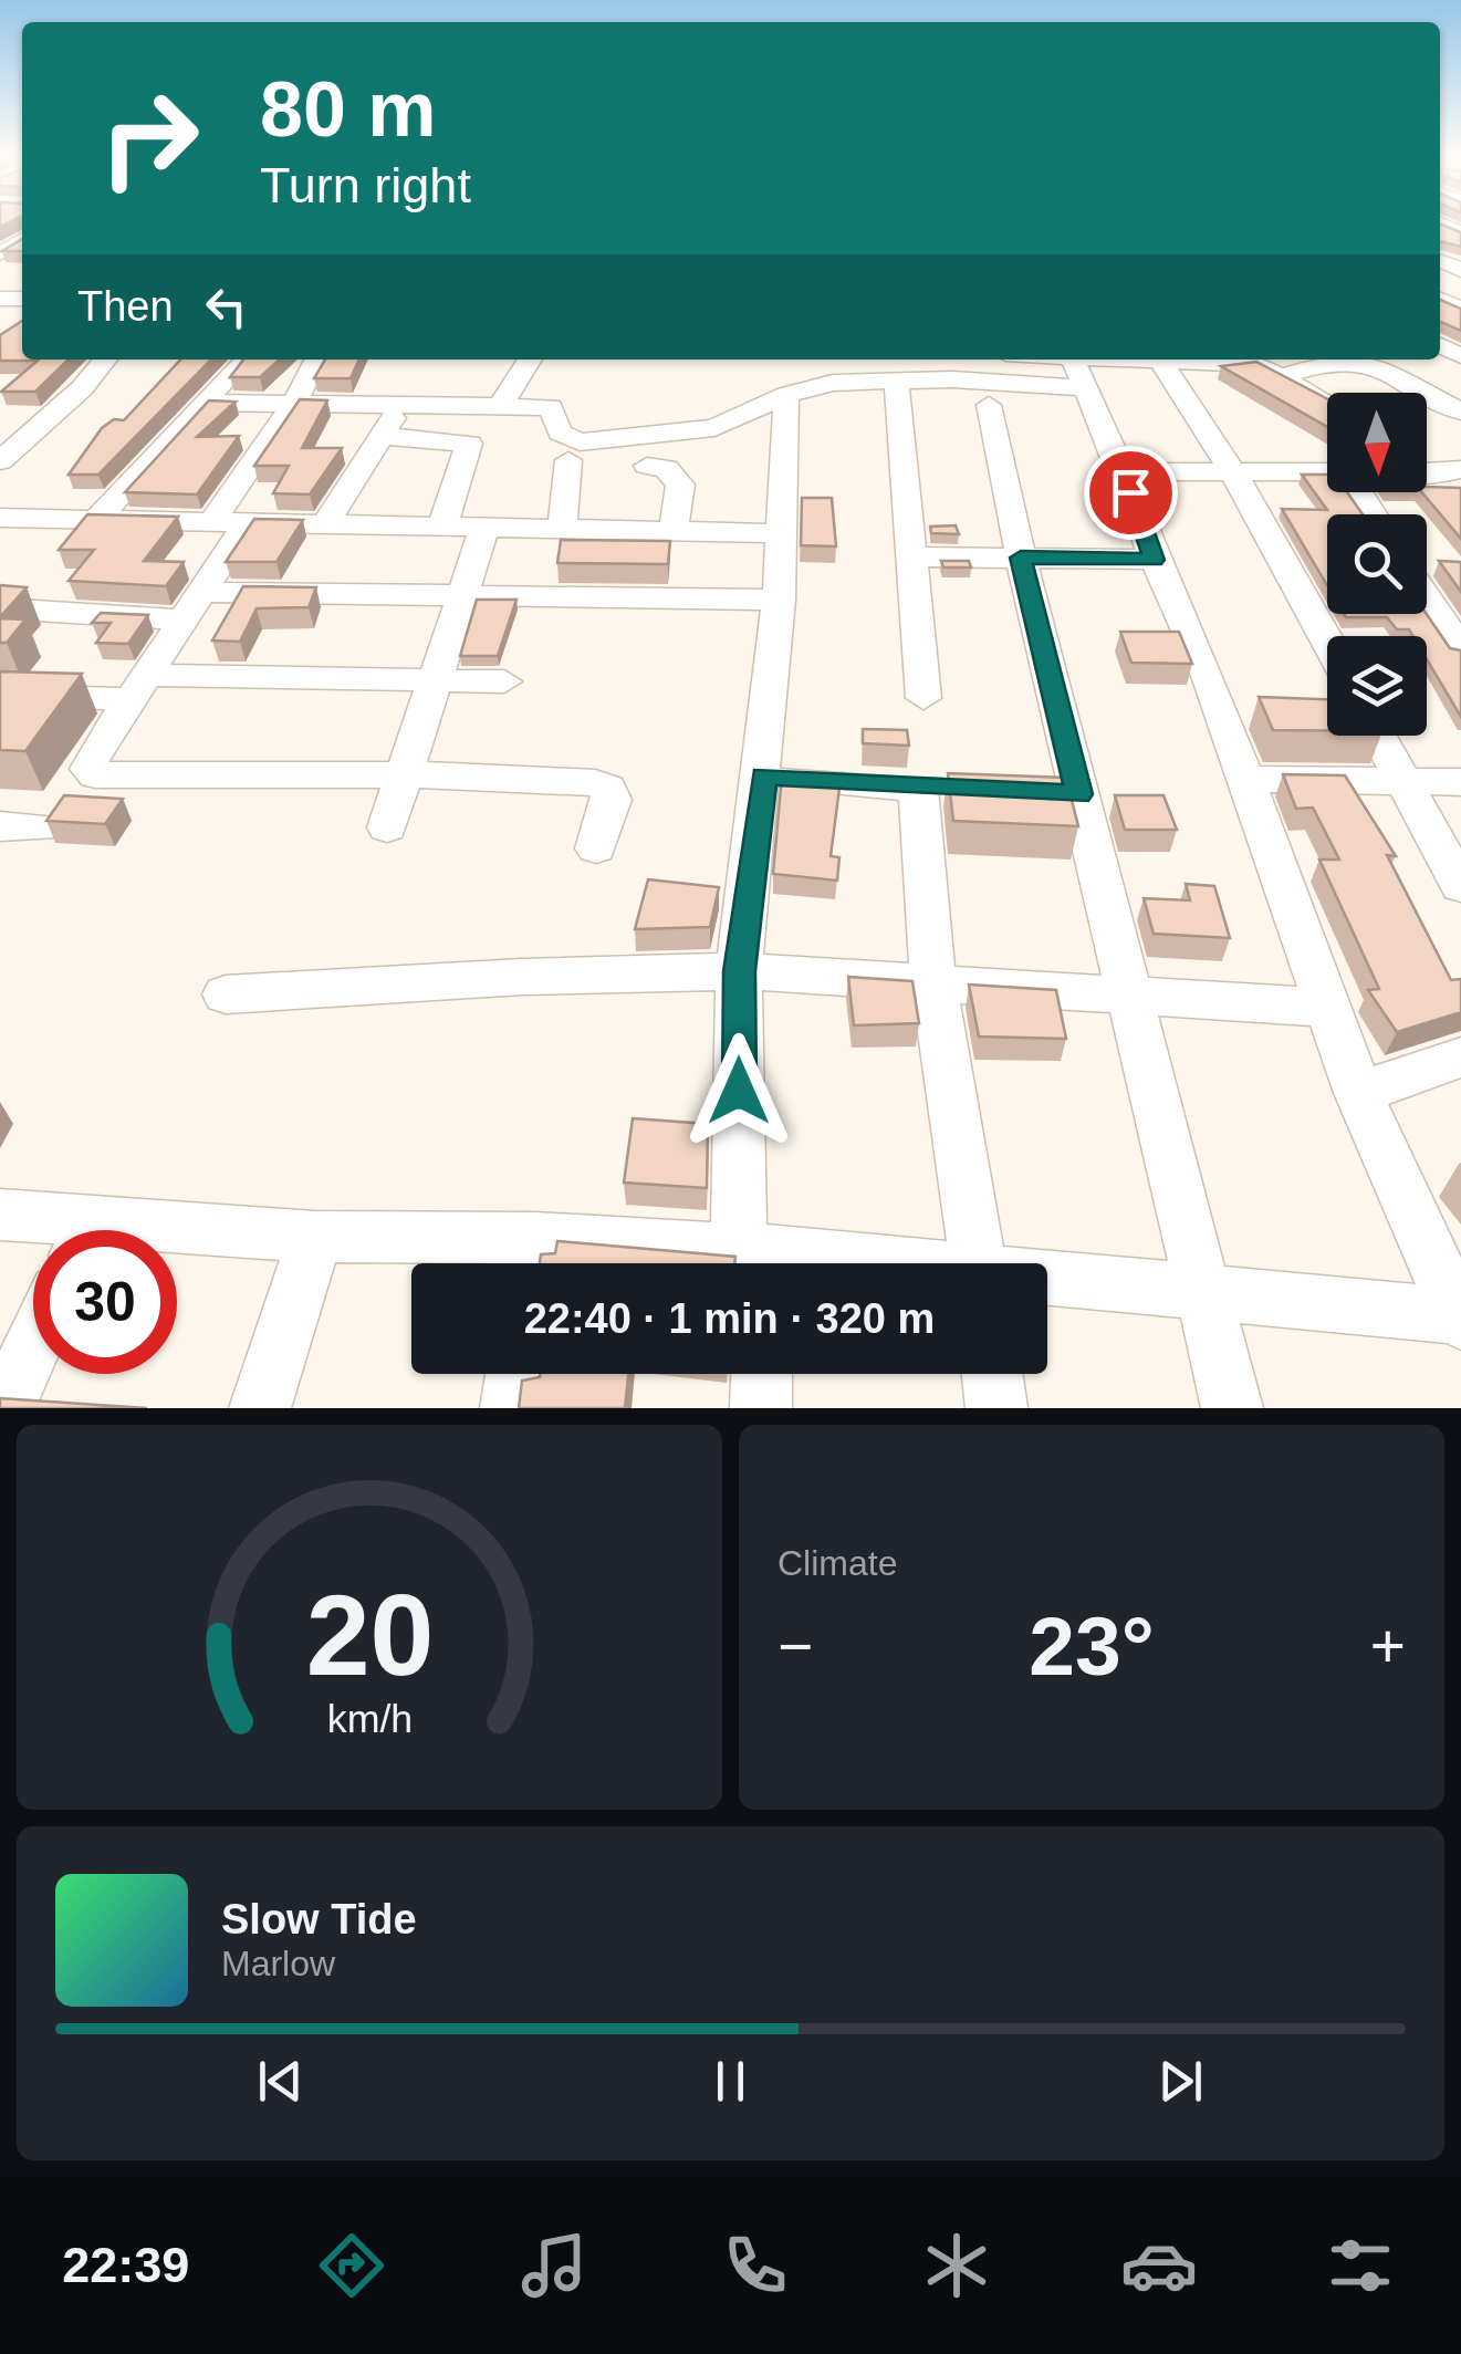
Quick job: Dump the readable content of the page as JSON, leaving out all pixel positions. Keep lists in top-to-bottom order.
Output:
{
  "north": "bottom",
  "page": {
    "turn": ["80 m", "Turn right"],
    "then": "Then",
    "limit": "30",
    "trip": "22:40 · 1 min · 320 m",
    "tile": "Climate",
    "heat": ["−", "23°", "+"],
    "song": ["Slow Tide", "Marlow"],
    "tabs": "22:39",
    "gauge": ["20", "km/h"]
  }
}
